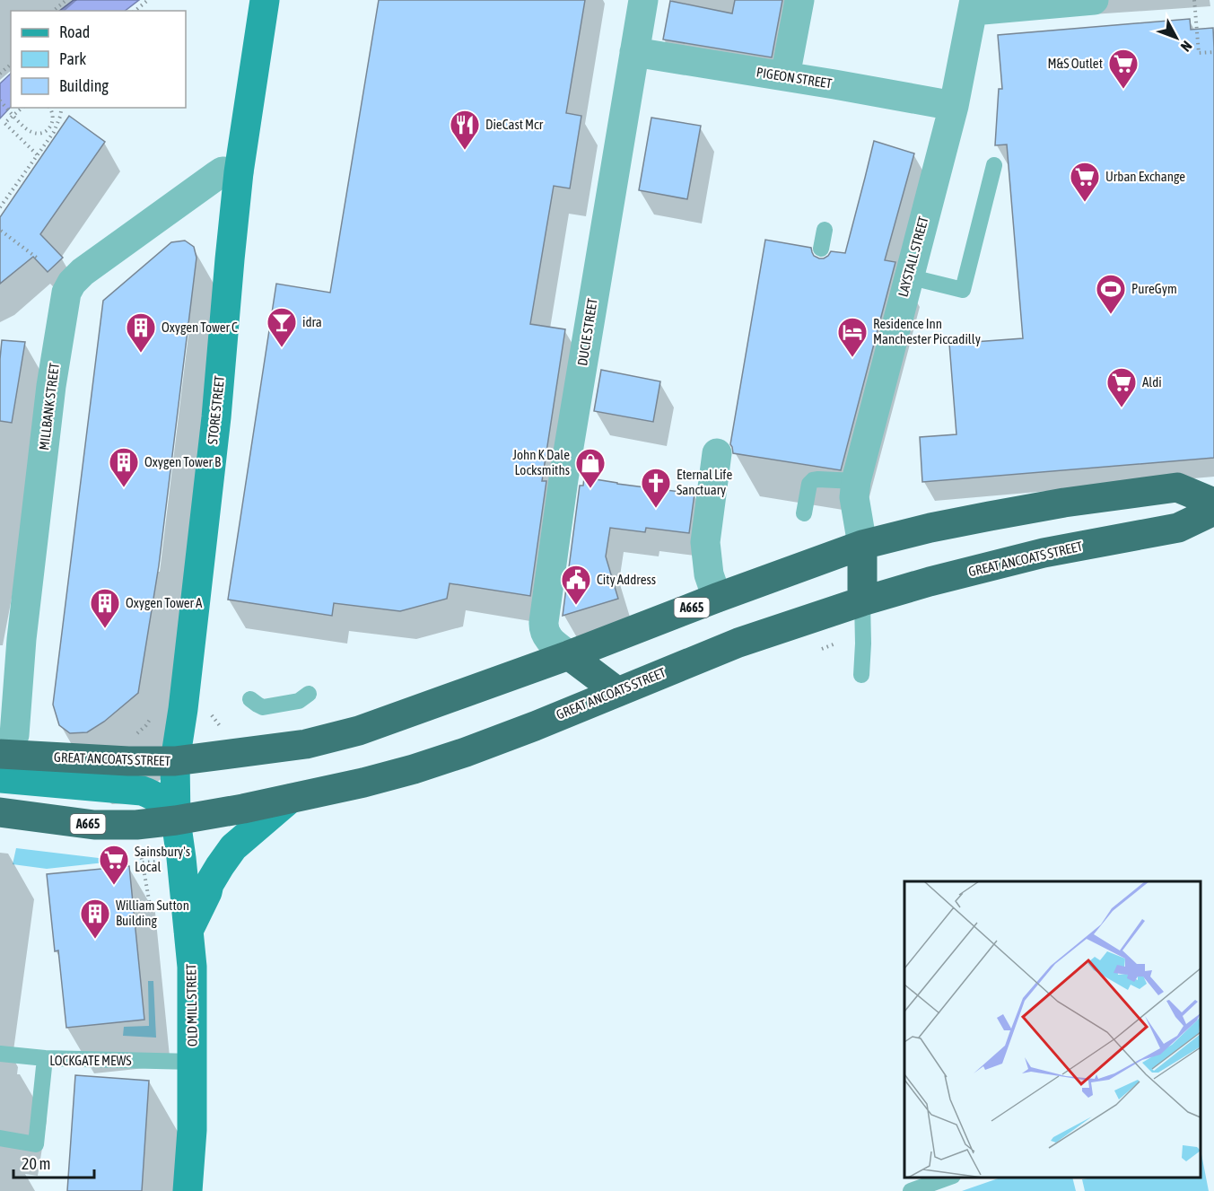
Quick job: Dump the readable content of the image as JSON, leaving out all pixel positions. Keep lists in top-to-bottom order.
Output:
{
  "streets": {
    "highway": ["GREAT ANCOATS STREET", "A665"],
    "street": [
      "PIGEON STREET",
      "LAYSTALL STREET",
      "DUCIE STREET",
      "MILLBANK STREET",
      "STORE STREET",
      "OLD MILL STREET"
    ],
    "lane": ["LOCKGATE MEWS"]
  },
  "crossings": [
    ["PIGEON STREET", "LAYSTALL STREET"],
    ["PIGEON STREET", "DUCIE STREET"],
    ["LAYSTALL STREET", "GREAT ANCOATS STREET"],
    ["DUCIE STREET", "GREAT ANCOATS STREET"],
    ["MILLBANK STREET", "STORE STREET"],
    ["MILLBANK STREET", "GREAT ANCOATS STREET"],
    ["STORE STREET", "GREAT ANCOATS STREET"],
    ["STORE STREET", "OLD MILL STREET"],
    ["GREAT ANCOATS STREET", "OLD MILL STREET"],
    ["OLD MILL STREET", "LOCKGATE MEWS"]
  ],
  "places": {
    "supermarket": [
      "M&S Outlet",
      "Urban Exchange",
      "Aldi",
      "Sainsbury's Local"
    ],
    "restaurant": ["DieCast Mcr"],
    "sports": ["PureGym"],
    "bar": ["idra"],
    "building": [
      "Oxygen Tower C",
      "Oxygen Tower B",
      "Oxygen Tower A",
      "William Sutton Building"
    ],
    "hotel": ["Residence Inn Manchester Piccadilly"],
    "shop": ["John K Dale Locksmiths"],
    "church": ["Eternal Life Sanctuary"],
    "public building": ["City Address"]
  },
  "legend": ["Road", "Park", "Building"],
  "scale_bar": "20 m",
  "north": "bottom right"
}
